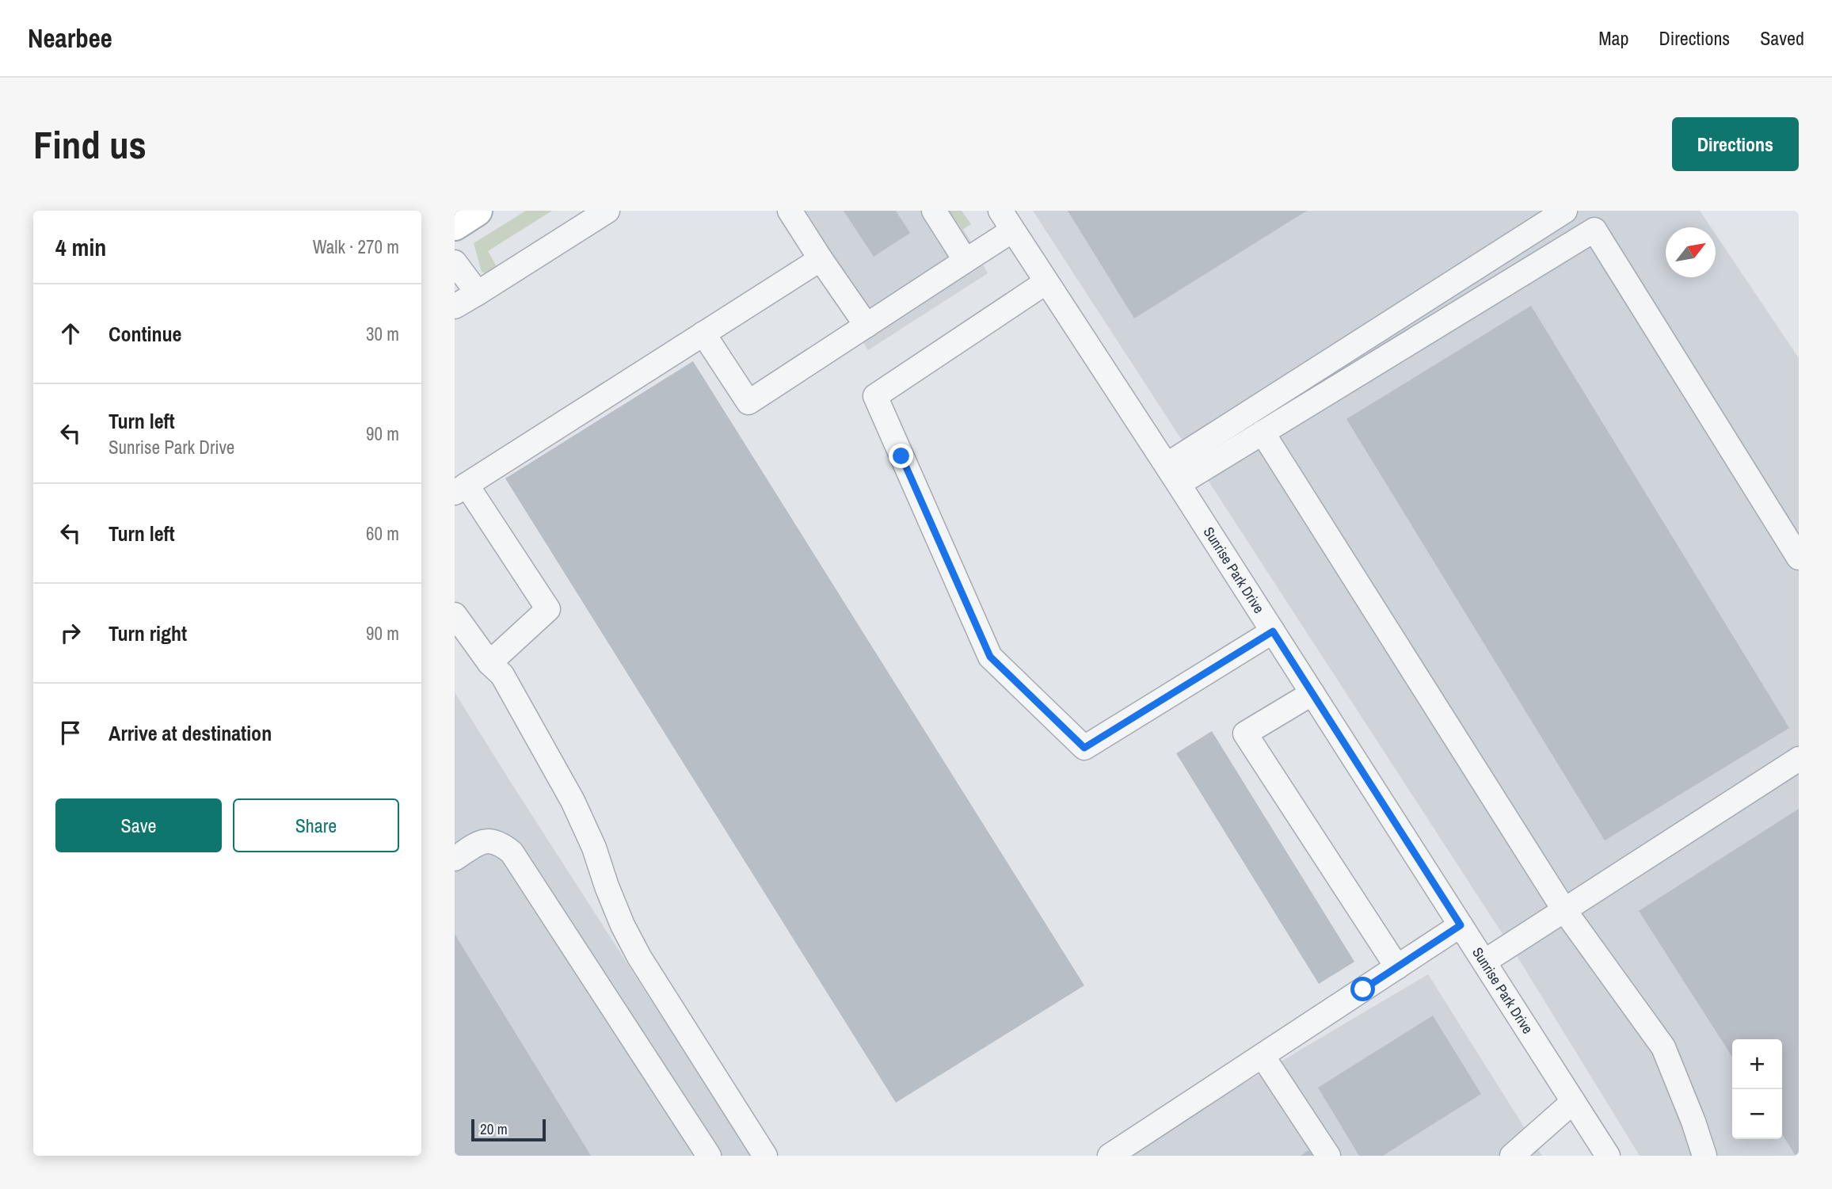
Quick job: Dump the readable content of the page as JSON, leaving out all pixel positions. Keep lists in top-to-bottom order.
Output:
{
  "streets": {
    "street": ["Sunrise Park Drive"]
  },
  "scale_bar": "20 m",
  "north": "top right",
  "page": {
    "header": "Nearbee",
    "nav": ["Map", "Directions", "Saved"],
    "buttons": [
      "Directions",
      ["Save", "Share"]
    ],
    "title": "Find us",
    "heading": ["4 min", "Walk · 270 m"],
    "list": [
      ["Continue", "30 m"],
      ["Turn left", "Sunrise Park Drive", "90 m"],
      ["Turn left", "60 m"],
      ["Turn right", "90 m"],
      "Arrive at destination"
    ],
    "map_buttons": ["+", "−"],
    "scale": "20 m"
  }
}
